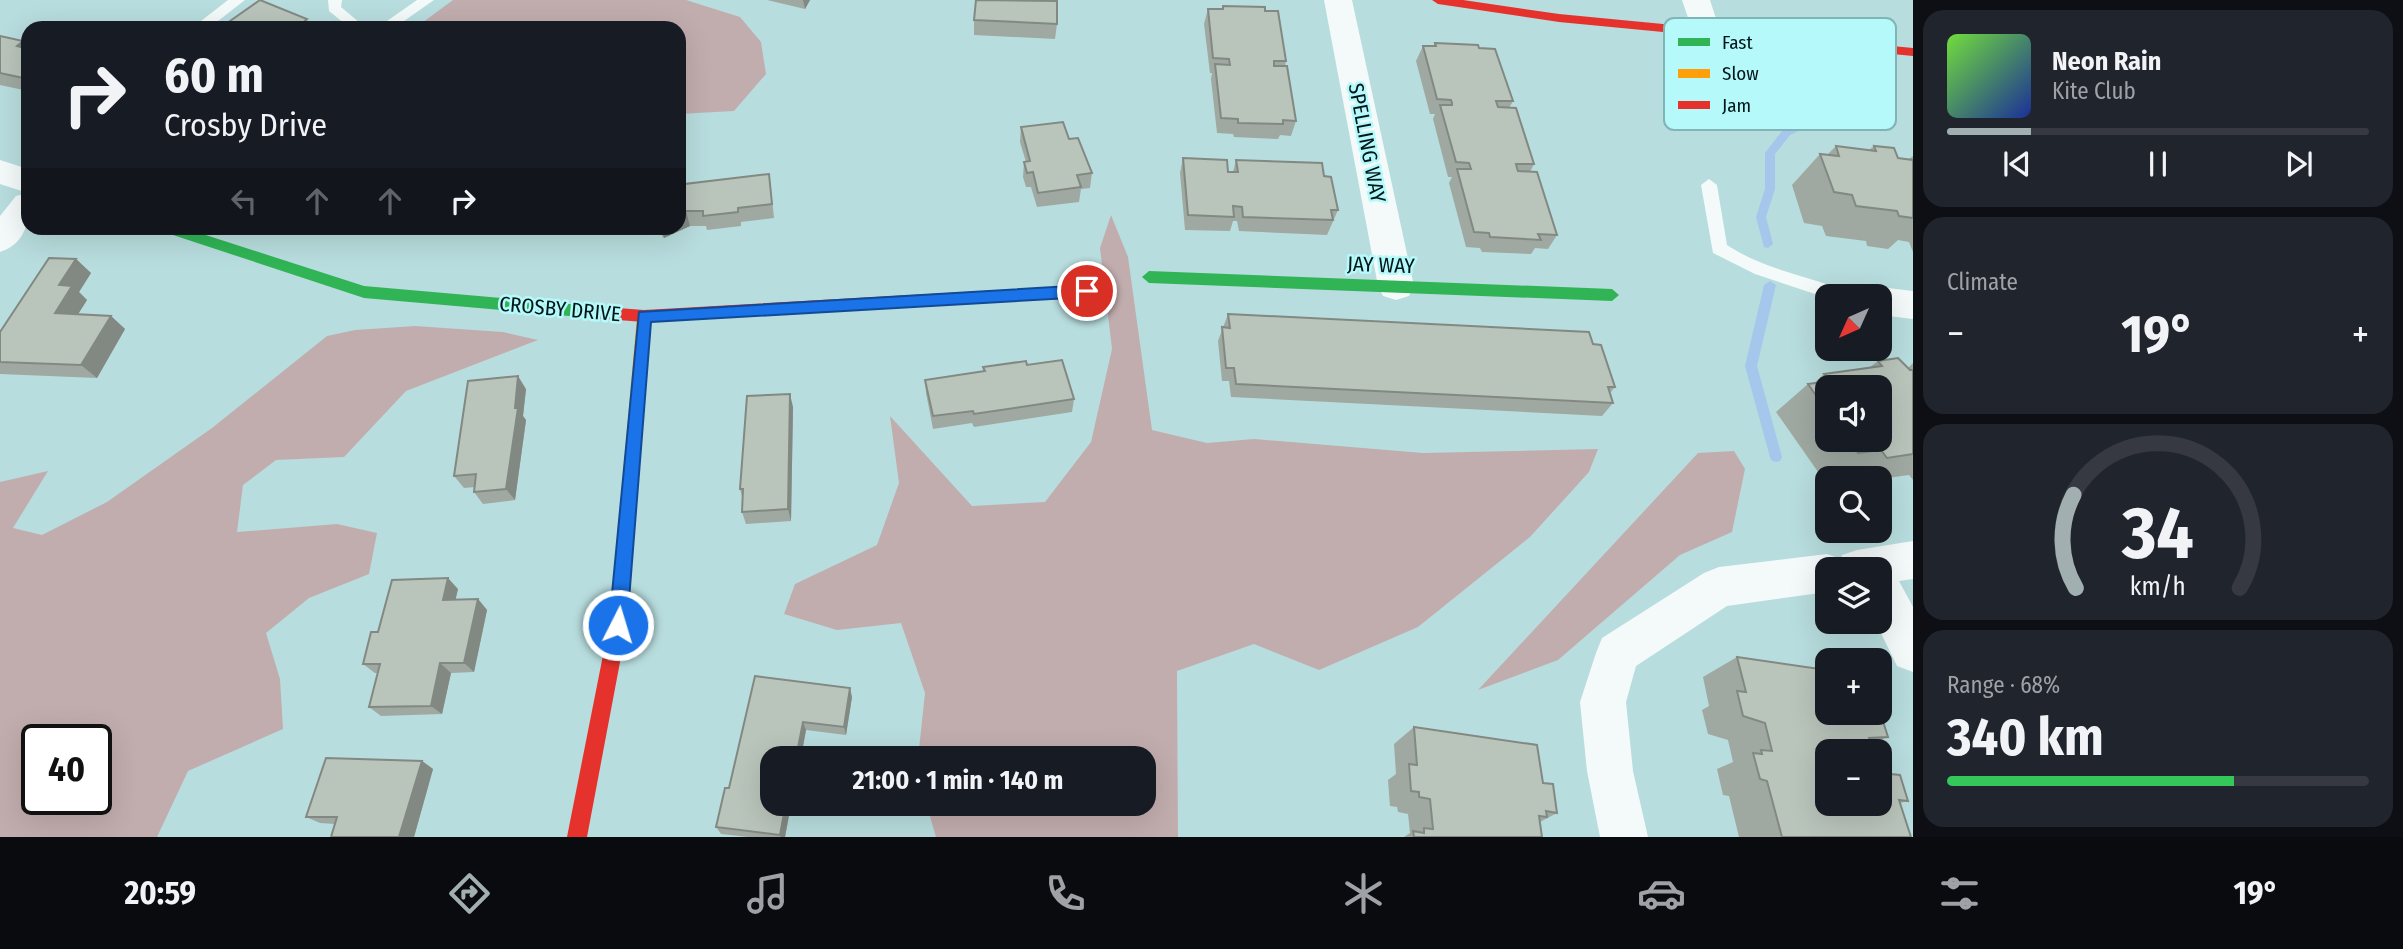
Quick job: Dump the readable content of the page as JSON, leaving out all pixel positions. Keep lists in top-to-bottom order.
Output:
{
  "streets": {
    "street": ["SPELLING WAY", "JAY WAY", "CROSBY DRIVE"]
  },
  "crossings": [
    ["SPELLING WAY", "JAY WAY"]
  ],
  "legend": ["Fast", "Slow", "Jam"],
  "north": "bottom left",
  "page": {
    "turn": ["60 m", "Crosby Drive"],
    "song": ["Neon Rain", "Kite Club"],
    "tile": [
      "Climate",
      ["Range · 68%", "340 km"]
    ],
    "map_buttons": ["+", "−"],
    "heat": ["−", "19°", "+"],
    "limit": "40",
    "trip": "21:00 · 1 min · 140 m",
    "tabs": ["20:59", "19°"],
    "gauge": ["34", "km/h"]
  }
}
